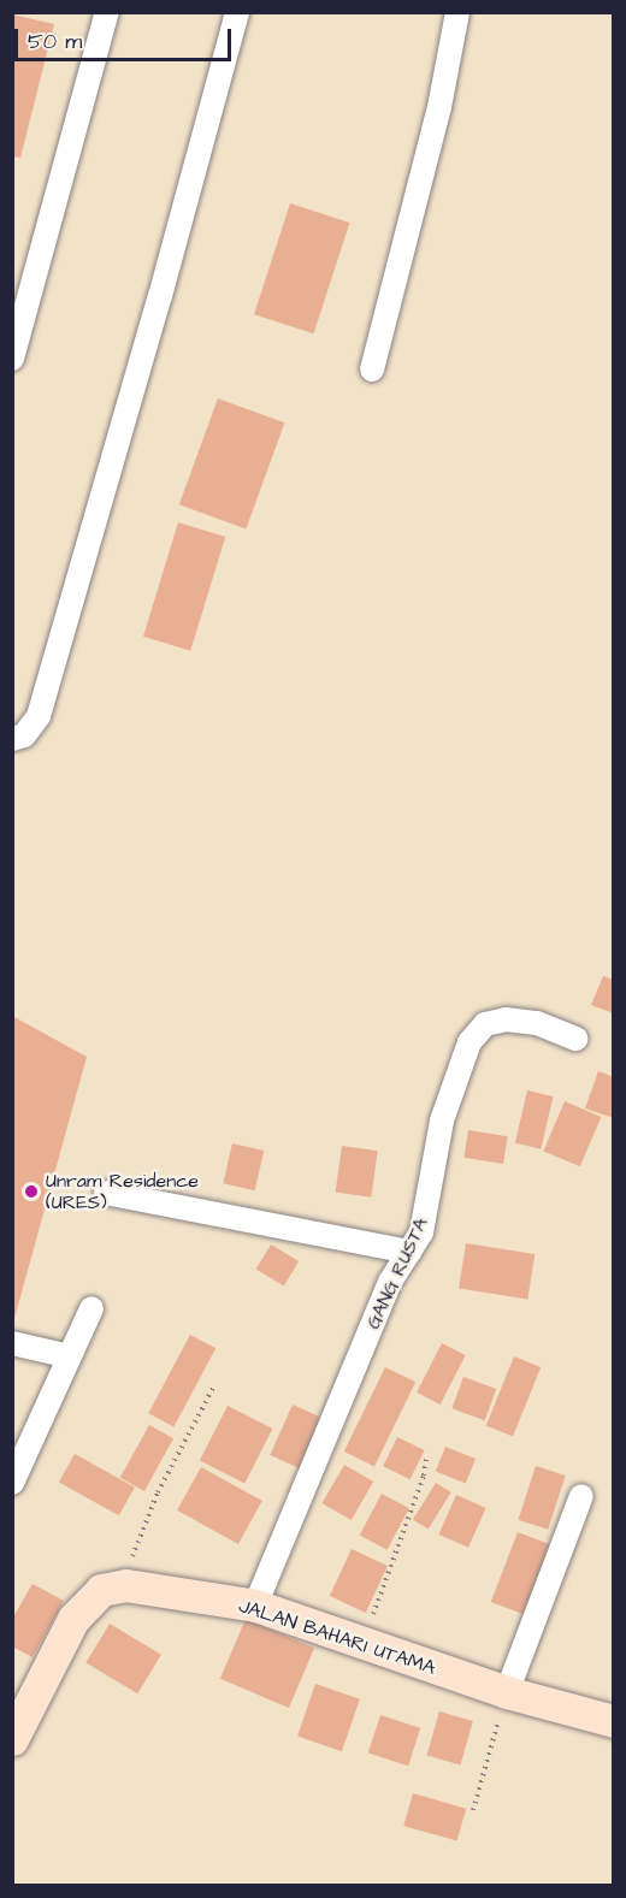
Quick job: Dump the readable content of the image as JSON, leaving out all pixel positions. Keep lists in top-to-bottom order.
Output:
{
  "streets": {
    "street": ["GANG RUSTA", "JALAN BAHARI UTAMA"]
  },
  "crossings": [
    ["GANG RUSTA", "JALAN BAHARI UTAMA"]
  ],
  "places": ["Unram Residence (URES)"],
  "scale_bar": "50 m"
}
